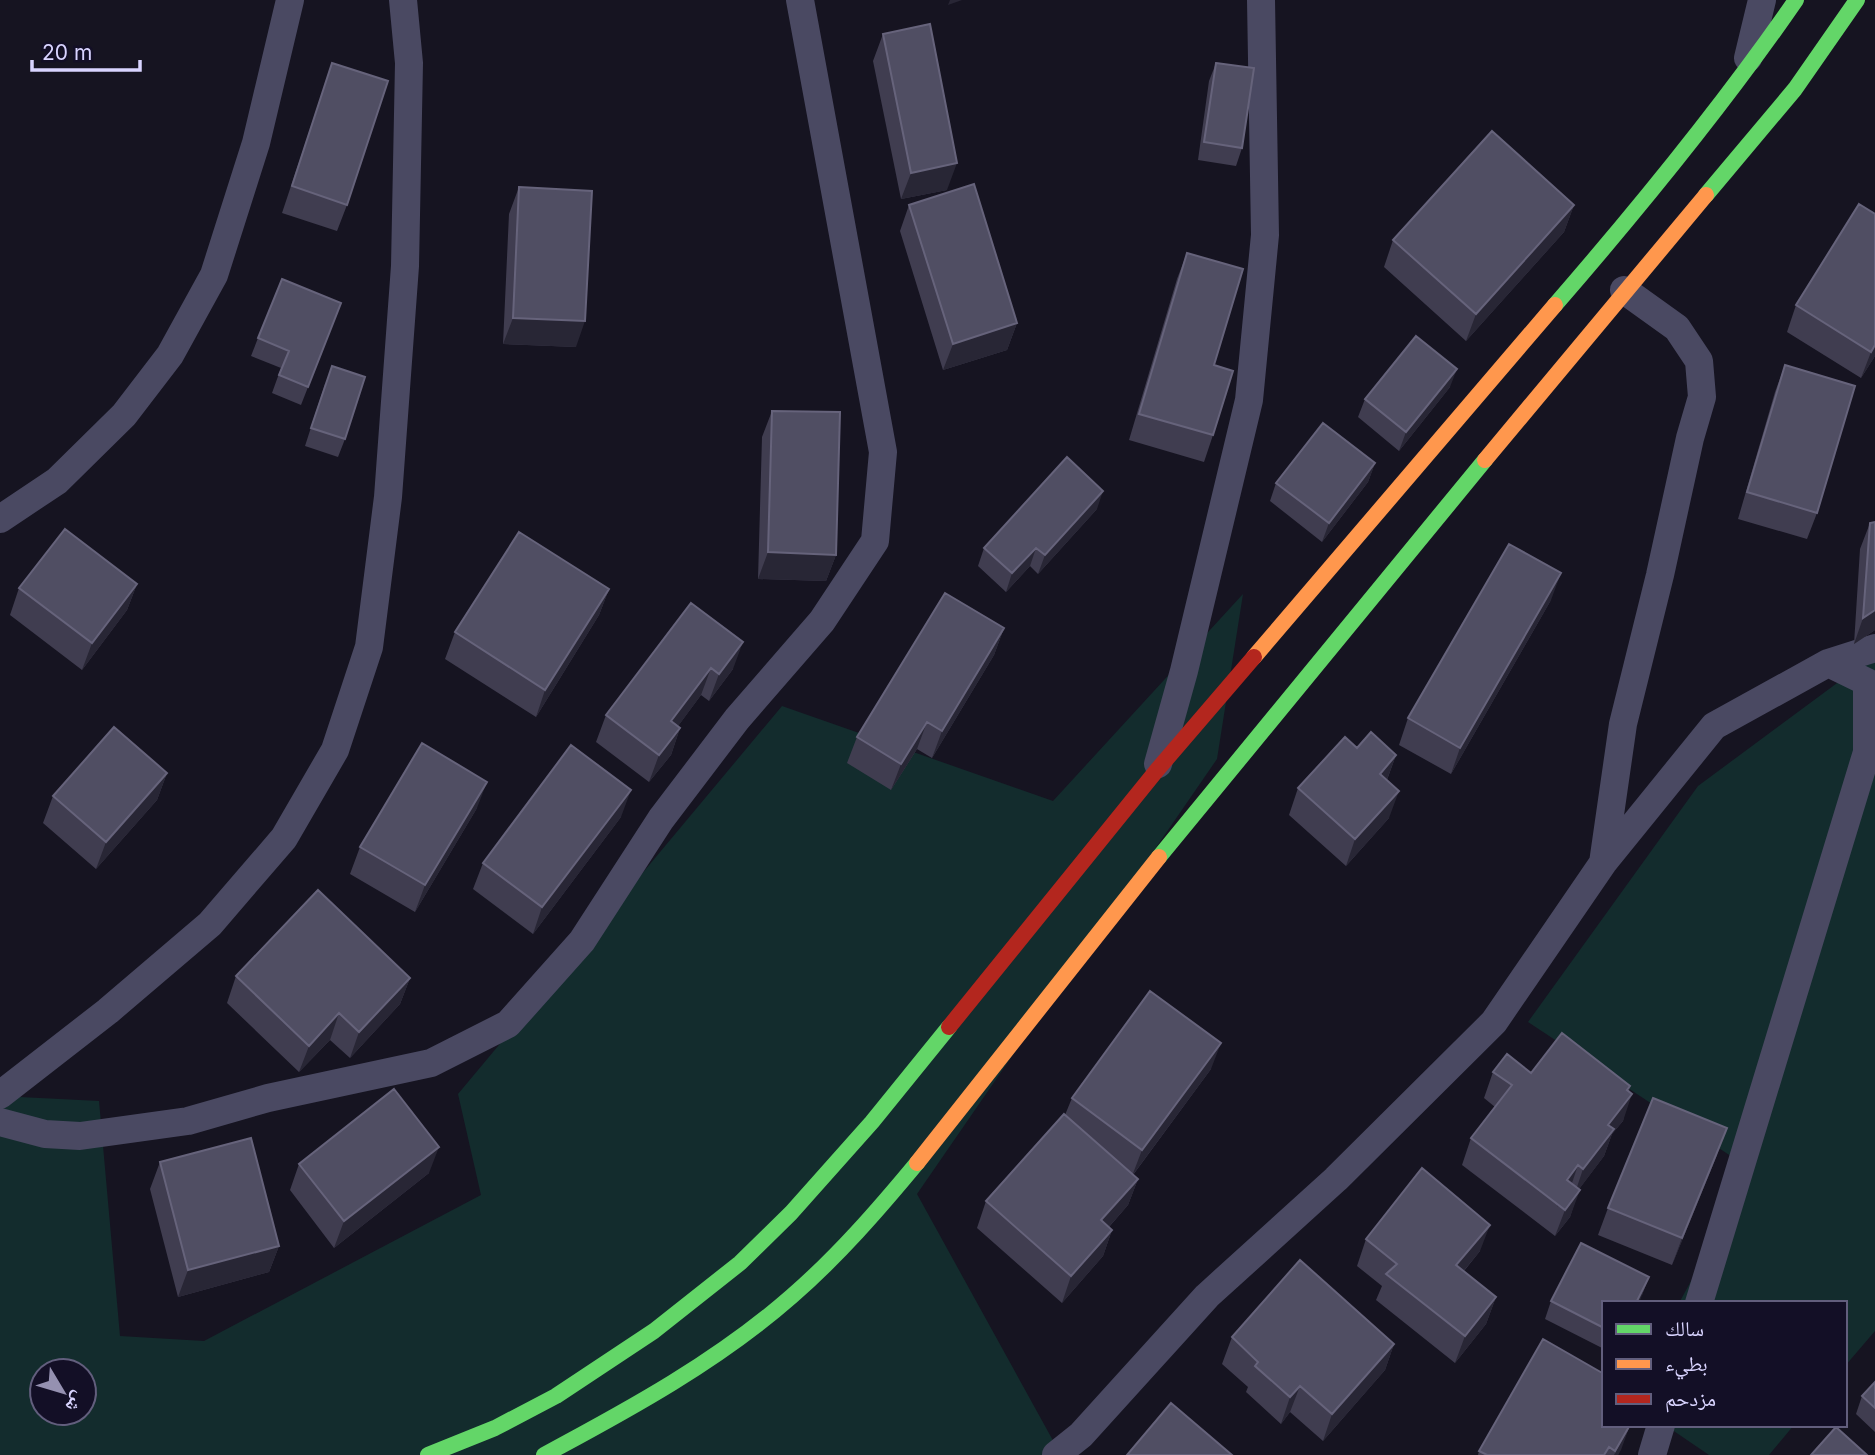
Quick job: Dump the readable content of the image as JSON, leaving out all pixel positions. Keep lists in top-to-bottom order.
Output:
{
  "legend": ["سالك", "بطيء", "مزدحم"],
  "scale_bar": "20 m",
  "north": "bottom right"
}
